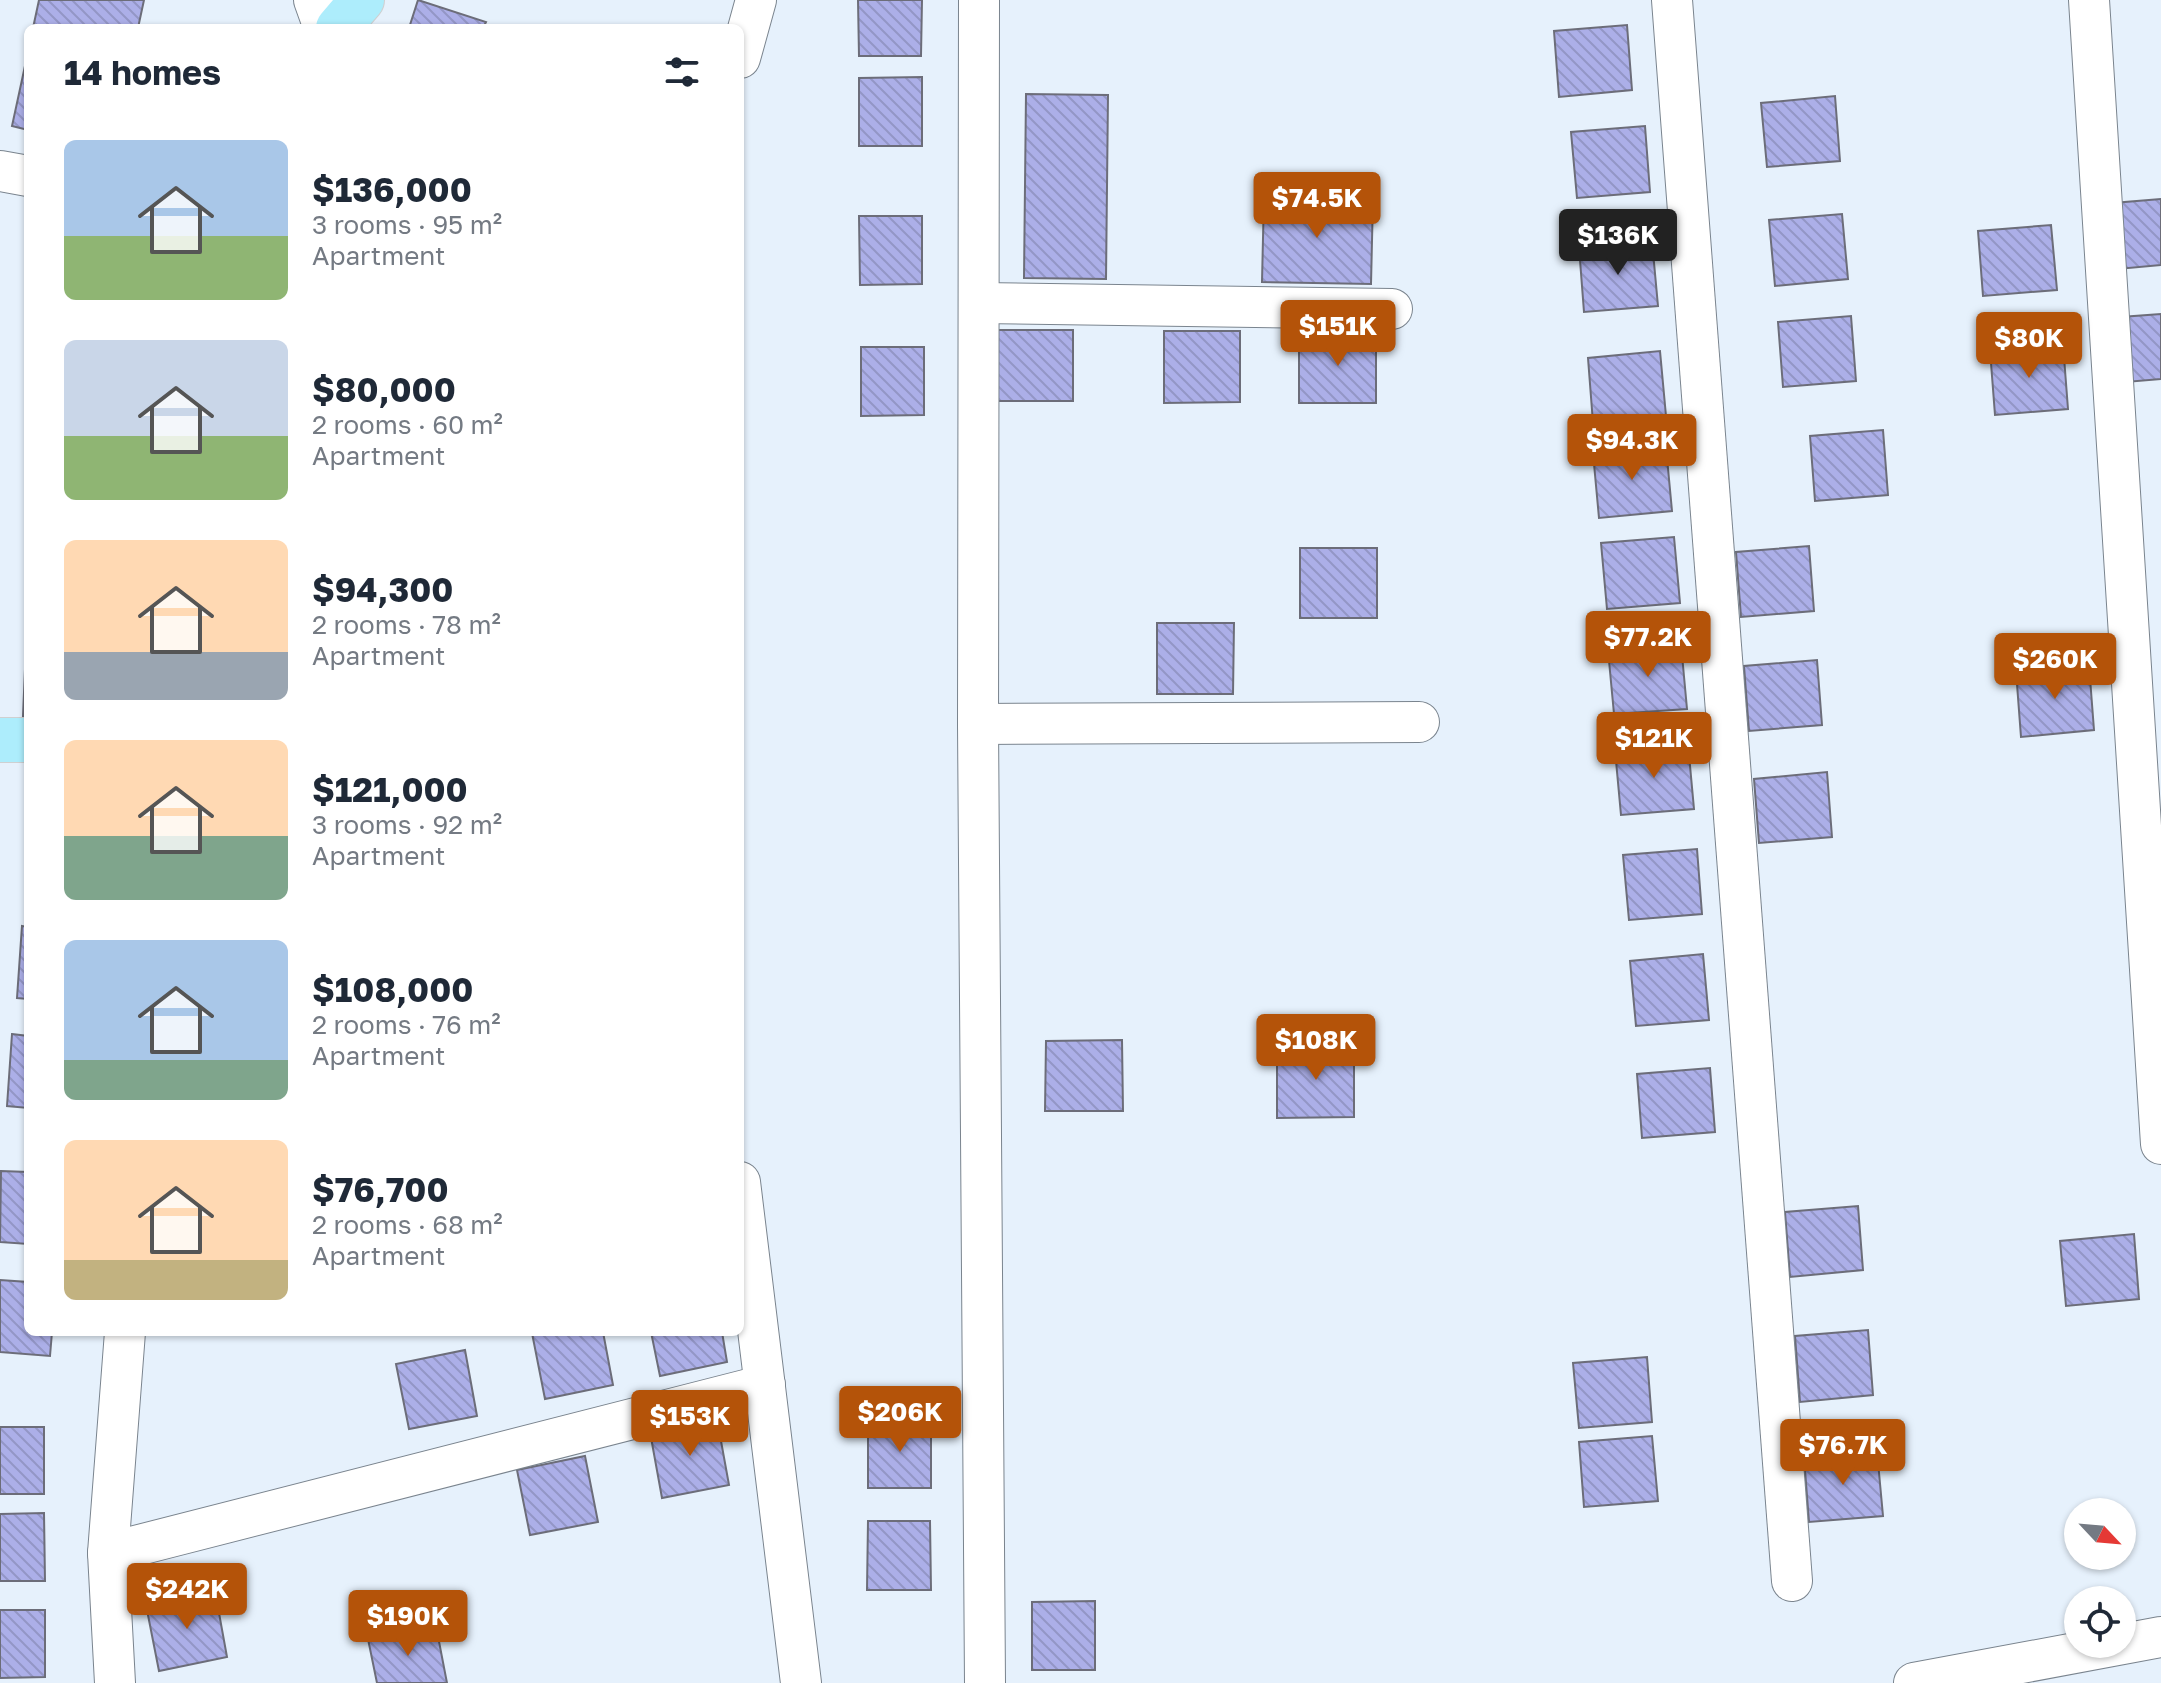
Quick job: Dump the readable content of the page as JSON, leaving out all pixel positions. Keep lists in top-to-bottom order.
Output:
{
  "north": "bottom right",
  "page": {
    "heading": "14 homes",
    "list": [
      {
        "name": "$136,000",
        "note": "3 rooms · 95 m² · Apartment"
      },
      {
        "name": "$80,000",
        "note": "2 rooms · 60 m² · Apartment"
      },
      {
        "name": "$94,300",
        "note": "2 rooms · 78 m² · Apartment"
      },
      {
        "name": "$121,000",
        "note": "3 rooms · 92 m² · Apartment"
      },
      {
        "name": "$108,000",
        "note": "2 rooms · 76 m² · Apartment"
      },
      {
        "name": "$76,700",
        "note": "2 rooms · 68 m² · Apartment"
      }
    ],
    "price": [
      "$74.5K",
      "$136K",
      "$151K",
      "$80K",
      "$94.3K",
      "$77.2K",
      "$260K",
      "$121K",
      "$108K",
      "$206K",
      "$153K",
      "$76.7K",
      "$242K",
      "$190K"
    ]
  }
}
